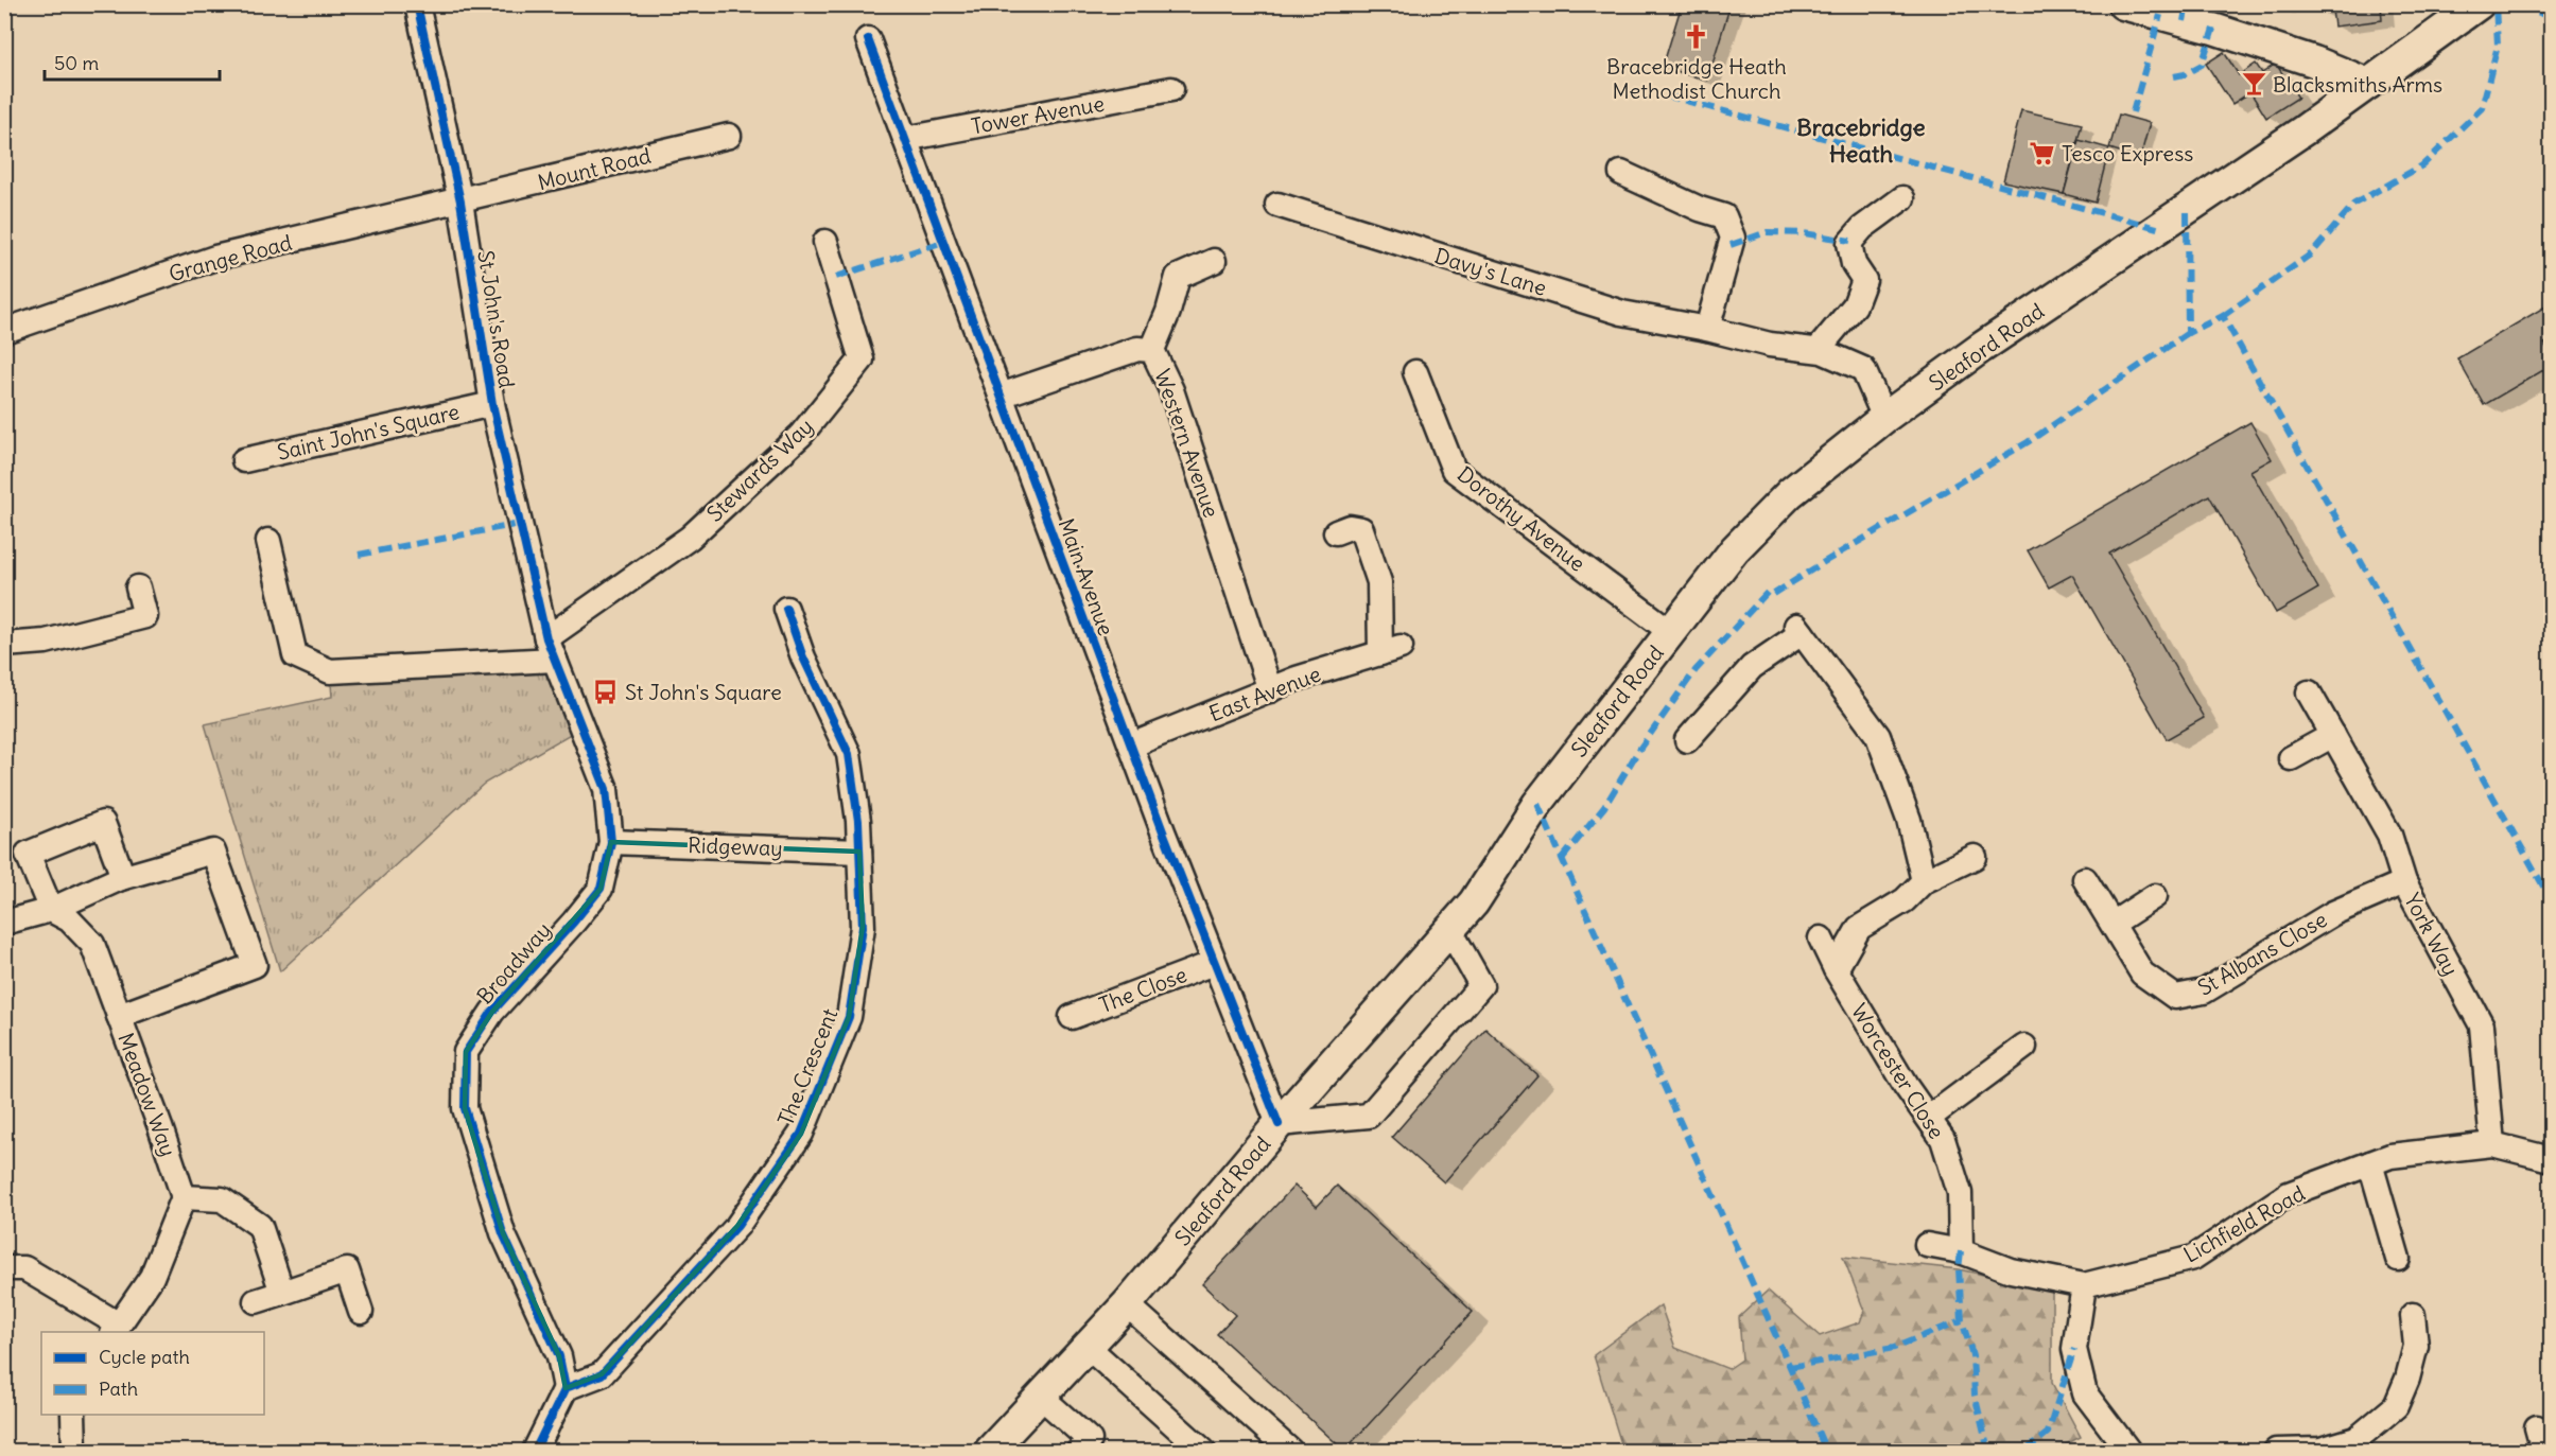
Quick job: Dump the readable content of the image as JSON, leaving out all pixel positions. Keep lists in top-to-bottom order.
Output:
{
  "streets": {
    "main road": ["Sleaford Road"],
    "street": [
      "Tower Avenue",
      "Mount Road",
      "Grange Road",
      "Davy's Lane",
      "St John's Road",
      "Saint John's Square",
      "Western Avenue",
      "Stewards Way",
      "Dorothy Avenue",
      "Main Avenue",
      "East Avenue",
      "Ridgeway",
      "York Way",
      "St Albans Close",
      "Broadway",
      "The Close",
      "The Crescent",
      "Worcester Close",
      "Meadow Way",
      "Lichfield Road"
    ]
  },
  "crossings": [
    ["Tower Avenue", "Main Avenue"],
    ["Mount Road", "Grange Road"],
    ["Mount Road", "St John's Road"],
    ["Grange Road", "St John's Road"],
    ["Davy's Lane", "Sleaford Road"],
    ["St John's Road", "Saint John's Square"],
    ["St John's Road", "Stewards Way"],
    ["St John's Road", "Broadway"],
    ["Sleaford Road", "Dorothy Avenue"],
    ["Sleaford Road", "Main Avenue"],
    ["Western Avenue", "Main Avenue"],
    ["Western Avenue", "East Avenue"],
    ["Stewards Way", "Broadway"],
    ["Main Avenue", "East Avenue"],
    ["Main Avenue", "The Close"],
    ["Ridgeway", "Broadway"],
    ["Ridgeway", "The Crescent"],
    ["York Way", "St Albans Close"],
    ["York Way", "Lichfield Road"],
    ["Broadway", "The Crescent"]
  ],
  "districts": ["Bracebridge Heath"],
  "places": {
    "church": ["Bracebridge Heath Methodist Church"],
    "bar": ["Blacksmiths Arms"],
    "supermarket": ["Tesco Express"],
    "bus stop": ["St John's Square"]
  },
  "legend": ["Cycle path", "Path"],
  "scale_bar": "50 m"
}
